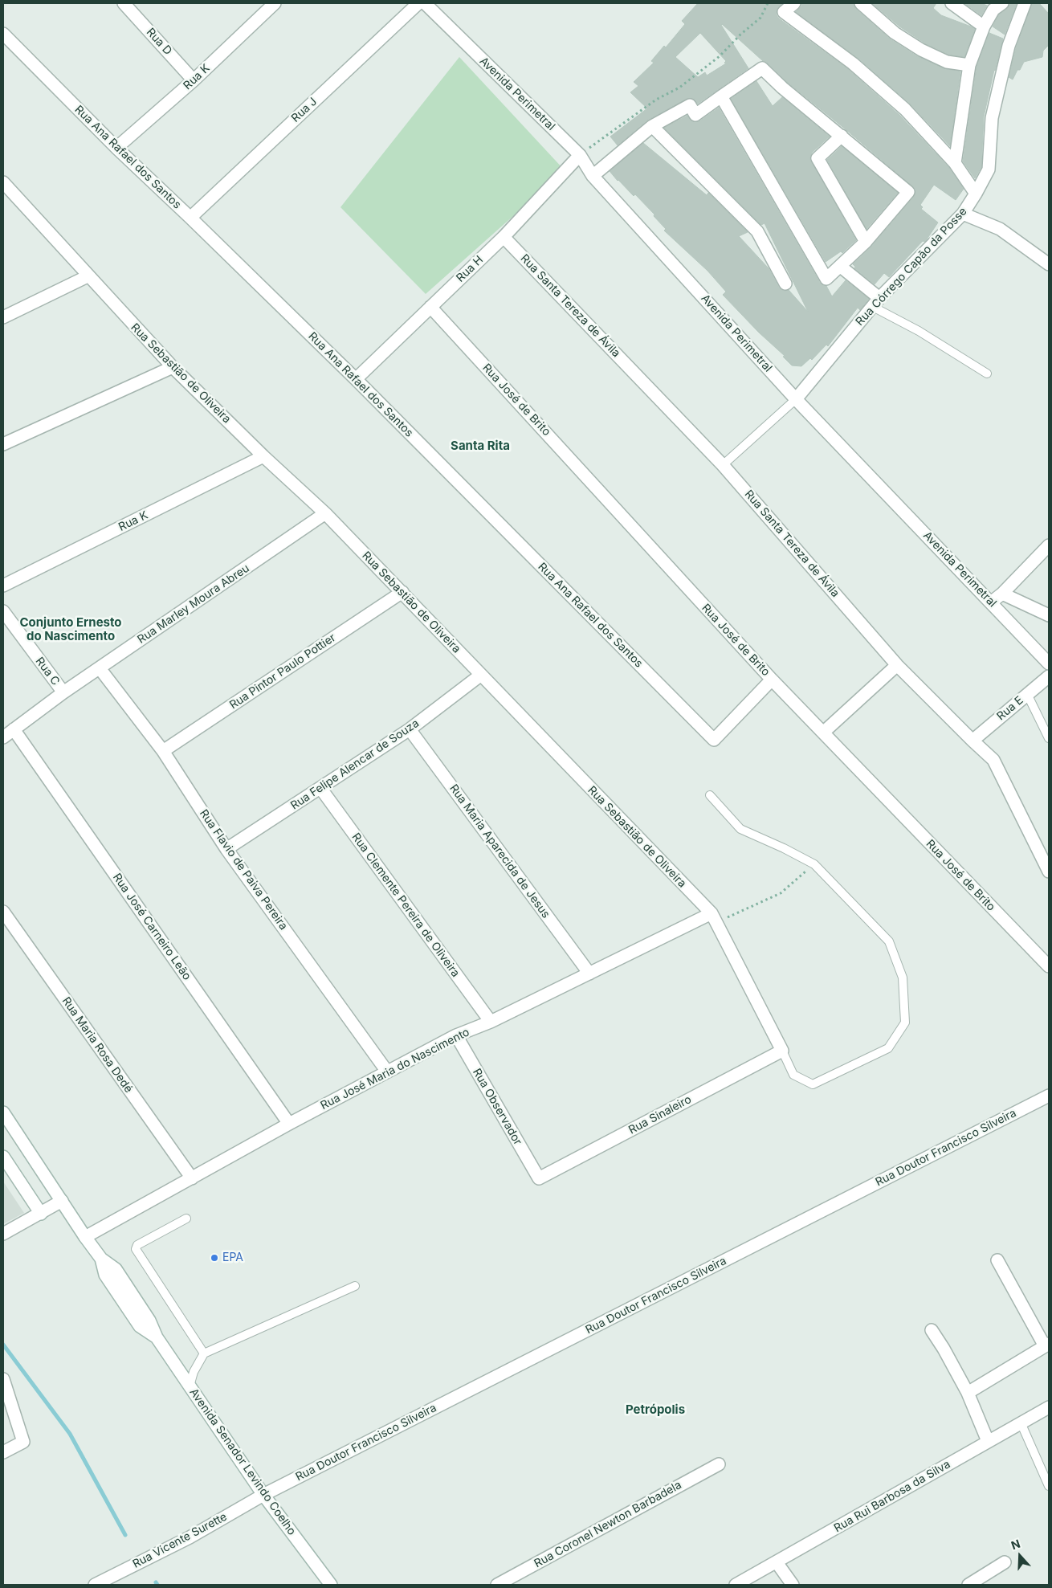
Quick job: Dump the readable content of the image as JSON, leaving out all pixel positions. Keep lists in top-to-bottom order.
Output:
{
  "streets": {
    "street": [
      "Rua D",
      "Rua K",
      "Avenida Perimetral",
      "Rua J",
      "Rua Ana Rafael dos Santos",
      "Rua Córrego Capão da Posse",
      "Rua H",
      "Rua Santa Tereza de Ávila",
      "Rua Sebastião de Oliveira",
      "Rua José de Brito",
      "Rua Marley Moura Abreu",
      "Rua C",
      "Rua Pintor Paulo Pottier",
      "Rua E",
      "Rua Felipe Alencar de Souza",
      "Rua Maria Aparecida de Jesus",
      "Rua Flavio de Paiva Pereira",
      "Rua Clemente Pereira de Oliveira",
      "Rua José Carneiro Leão",
      "Rua Maria Rosa Dedé",
      "Rua José Maria do Nascimento",
      "Rua Observador",
      "Rua Sinaleiro",
      "Rua Doutor Francisco Silveira",
      "Avenida Senador Levindo Coelho",
      "Rua Rui Barbosa da Silva",
      "Rua Coronel Newton Barbadela",
      "Rua Vicente Surette"
    ]
  },
  "crossings": [
    ["Rua D", "Rua K"],
    ["Rua K", "Rua Ana Rafael dos Santos"],
    ["Rua K", "Rua Sebastião de Oliveira"],
    ["Avenida Perimetral", "Rua Córrego Capão da Posse"],
    ["Avenida Perimetral", "Rua H"],
    ["Rua J", "Rua Ana Rafael dos Santos"],
    ["Rua Ana Rafael dos Santos", "Rua H"],
    ["Rua Ana Rafael dos Santos", "Rua José de Brito"],
    ["Rua H", "Rua Santa Tereza de Ávila"],
    ["Rua H", "Rua José de Brito"],
    ["Rua Santa Tereza de Ávila", "Rua E"],
    ["Rua Sebastião de Oliveira", "Rua Marley Moura Abreu"],
    ["Rua Sebastião de Oliveira", "Rua Pintor Paulo Pottier"],
    ["Rua Sebastião de Oliveira", "Rua Felipe Alencar de Souza"],
    ["Rua Sebastião de Oliveira", "Rua José Maria do Nascimento"],
    ["Rua Sebastião de Oliveira", "Rua Sinaleiro"],
    ["Rua Marley Moura Abreu", "Rua C"],
    ["Rua Marley Moura Abreu", "Rua Flavio de Paiva Pereira"],
    ["Rua Marley Moura Abreu", "Rua José Carneiro Leão"],
    ["Rua Pintor Paulo Pottier", "Rua Flavio de Paiva Pereira"],
    ["Rua Felipe Alencar de Souza", "Rua Maria Aparecida de Jesus"],
    ["Rua Felipe Alencar de Souza", "Rua Flavio de Paiva Pereira"],
    ["Rua Felipe Alencar de Souza", "Rua Clemente Pereira de Oliveira"],
    ["Rua Maria Aparecida de Jesus", "Rua José Maria do Nascimento"],
    ["Rua Flavio de Paiva Pereira", "Rua José Maria do Nascimento"],
    ["Rua Clemente Pereira de Oliveira", "Rua José Maria do Nascimento"],
    ["Rua José Carneiro Leão", "Rua José Maria do Nascimento"],
    ["Rua Maria Rosa Dedé", "Rua José Maria do Nascimento"],
    ["Rua José Maria do Nascimento", "Rua Observador"],
    ["Rua José Maria do Nascimento", "Avenida Senador Levindo Coelho"],
    ["Rua Observador", "Rua Sinaleiro"],
    ["Rua Doutor Francisco Silveira", "Avenida Senador Levindo Coelho"],
    ["Rua Doutor Francisco Silveira", "Rua Vicente Surette"],
    ["Avenida Senador Levindo Coelho", "Rua Vicente Surette"]
  ],
  "districts": ["Santa Rita", "Conjunto Ernesto do Nascimento", "Petrópolis"],
  "places": ["EPA"],
  "north": "top"
}
